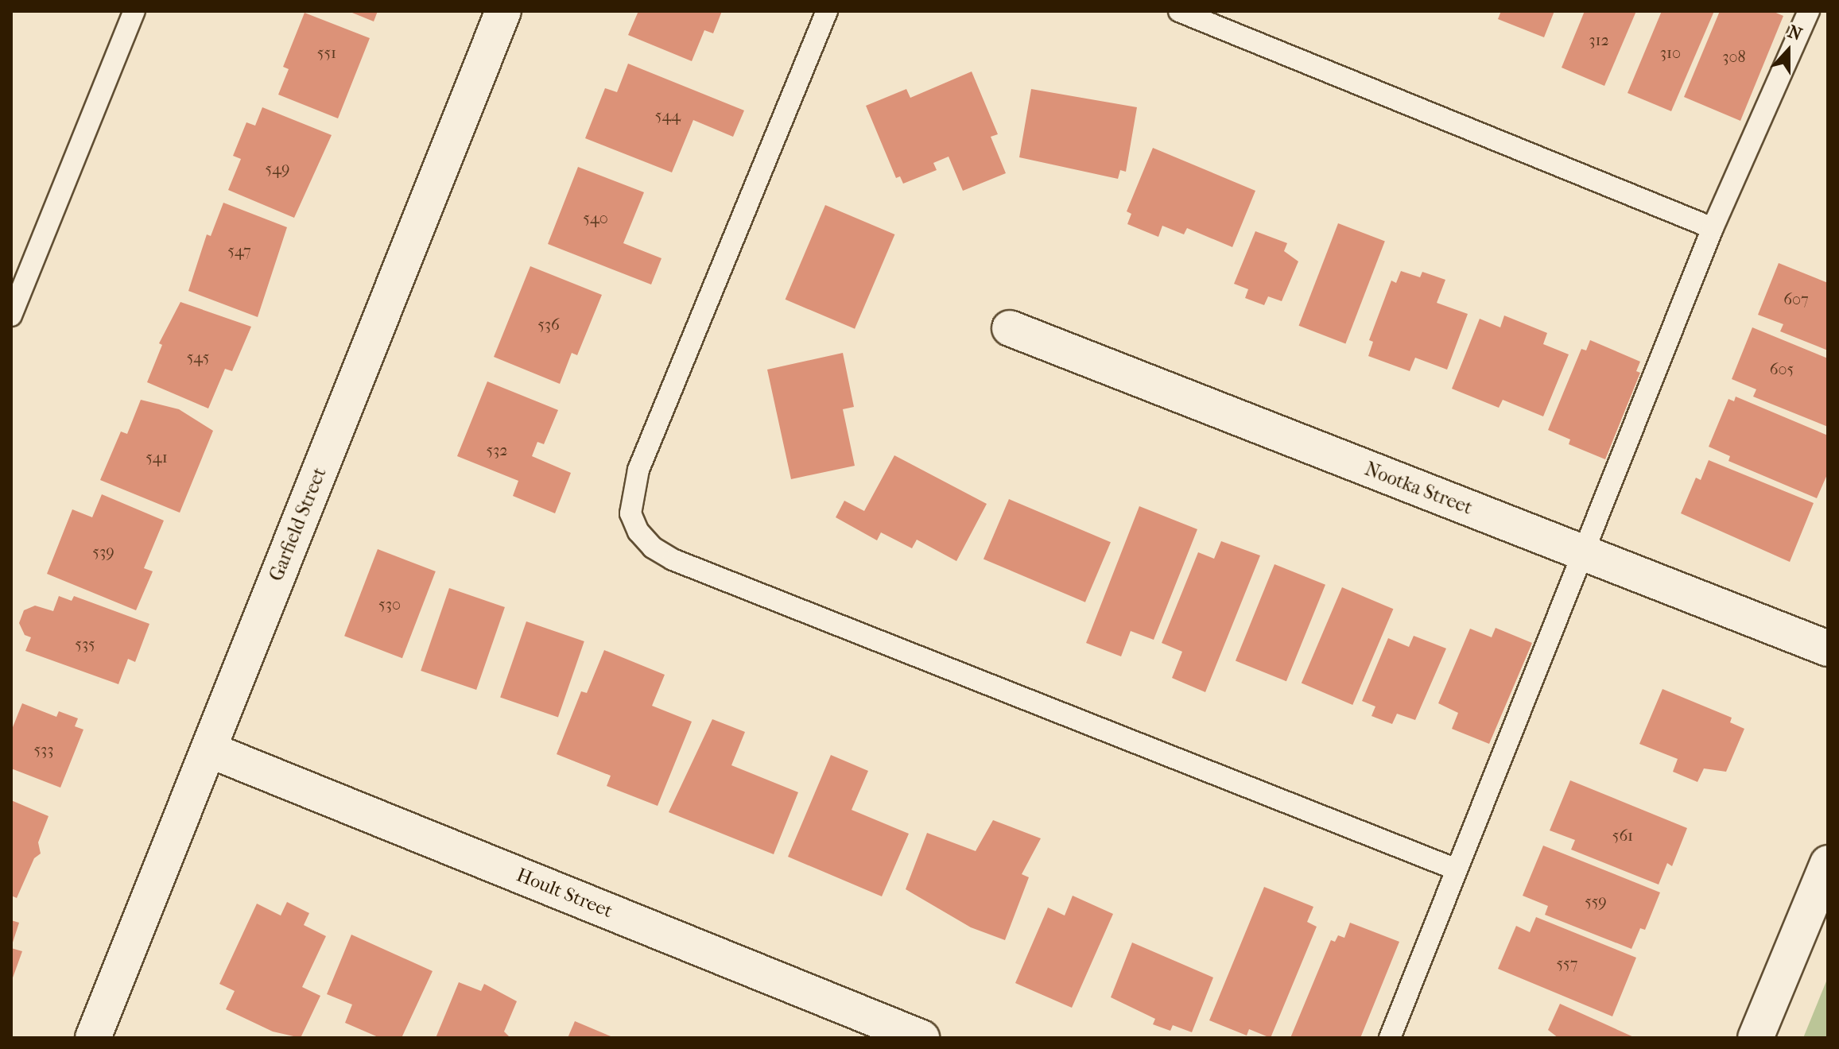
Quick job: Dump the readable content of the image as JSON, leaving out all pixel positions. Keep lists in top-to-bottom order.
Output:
{
  "streets": {
    "street": ["Nootka Street", "Garfield Street", "Hoult Street"]
  },
  "crossings": [
    ["Garfield Street", "Hoult Street"]
  ],
  "house_numbers": [
    "312",
    "551",
    "310",
    "308",
    "544",
    "549",
    "540",
    "547",
    "607",
    "536",
    "545",
    "605",
    "532",
    "541",
    "539",
    "530",
    "535",
    "533",
    "561",
    "559",
    "557"
  ],
  "north": "top"
}
